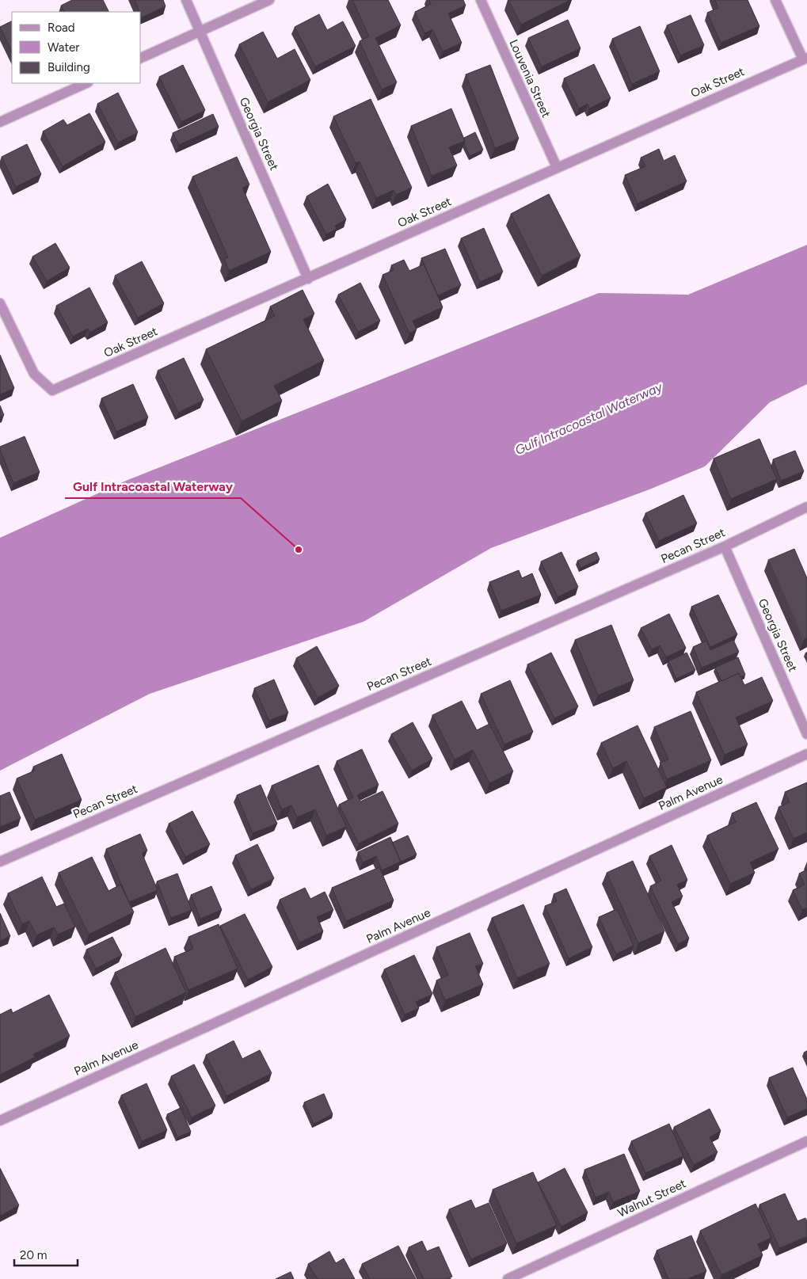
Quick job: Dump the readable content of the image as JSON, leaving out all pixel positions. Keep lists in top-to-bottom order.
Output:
{
  "streets": {
    "street": [
      "Louvenia Street",
      "Oak Street",
      "Georgia Street",
      "Pecan Street",
      "Palm Avenue",
      "Walnut Street"
    ]
  },
  "crossings": [
    ["Louvenia Street", "Oak Street"],
    ["Oak Street", "Georgia Street"],
    ["Georgia Street", "Pecan Street"]
  ],
  "water": ["Gulf Intracoastal Waterway"],
  "places": ["Gulf Intracoastal Waterway"],
  "legend": ["Road", "Water", "Building"],
  "scale_bar": "20 m"
}
